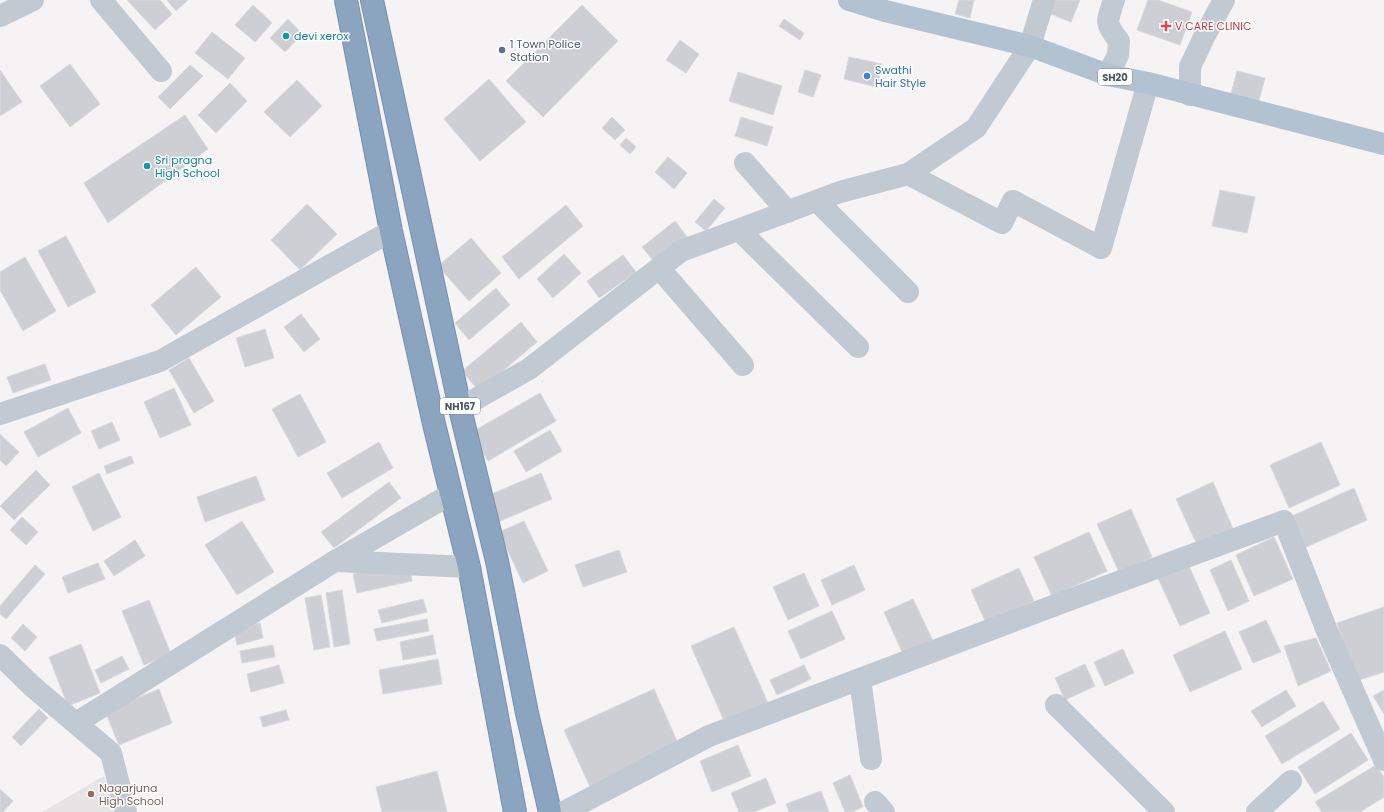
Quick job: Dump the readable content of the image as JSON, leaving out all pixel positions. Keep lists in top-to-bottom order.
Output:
{
  "streets": {
    "highway": ["NH167"],
    "main road": ["SH20"]
  },
  "places": {
    "health": ["V CARE CLINIC"],
    "other": [
      "devi xerox",
      "1 Town Police Station",
      "Swathi Hair Style",
      "Sri pragna High School",
      "Nagarjuna High School"
    ]
  }
}
